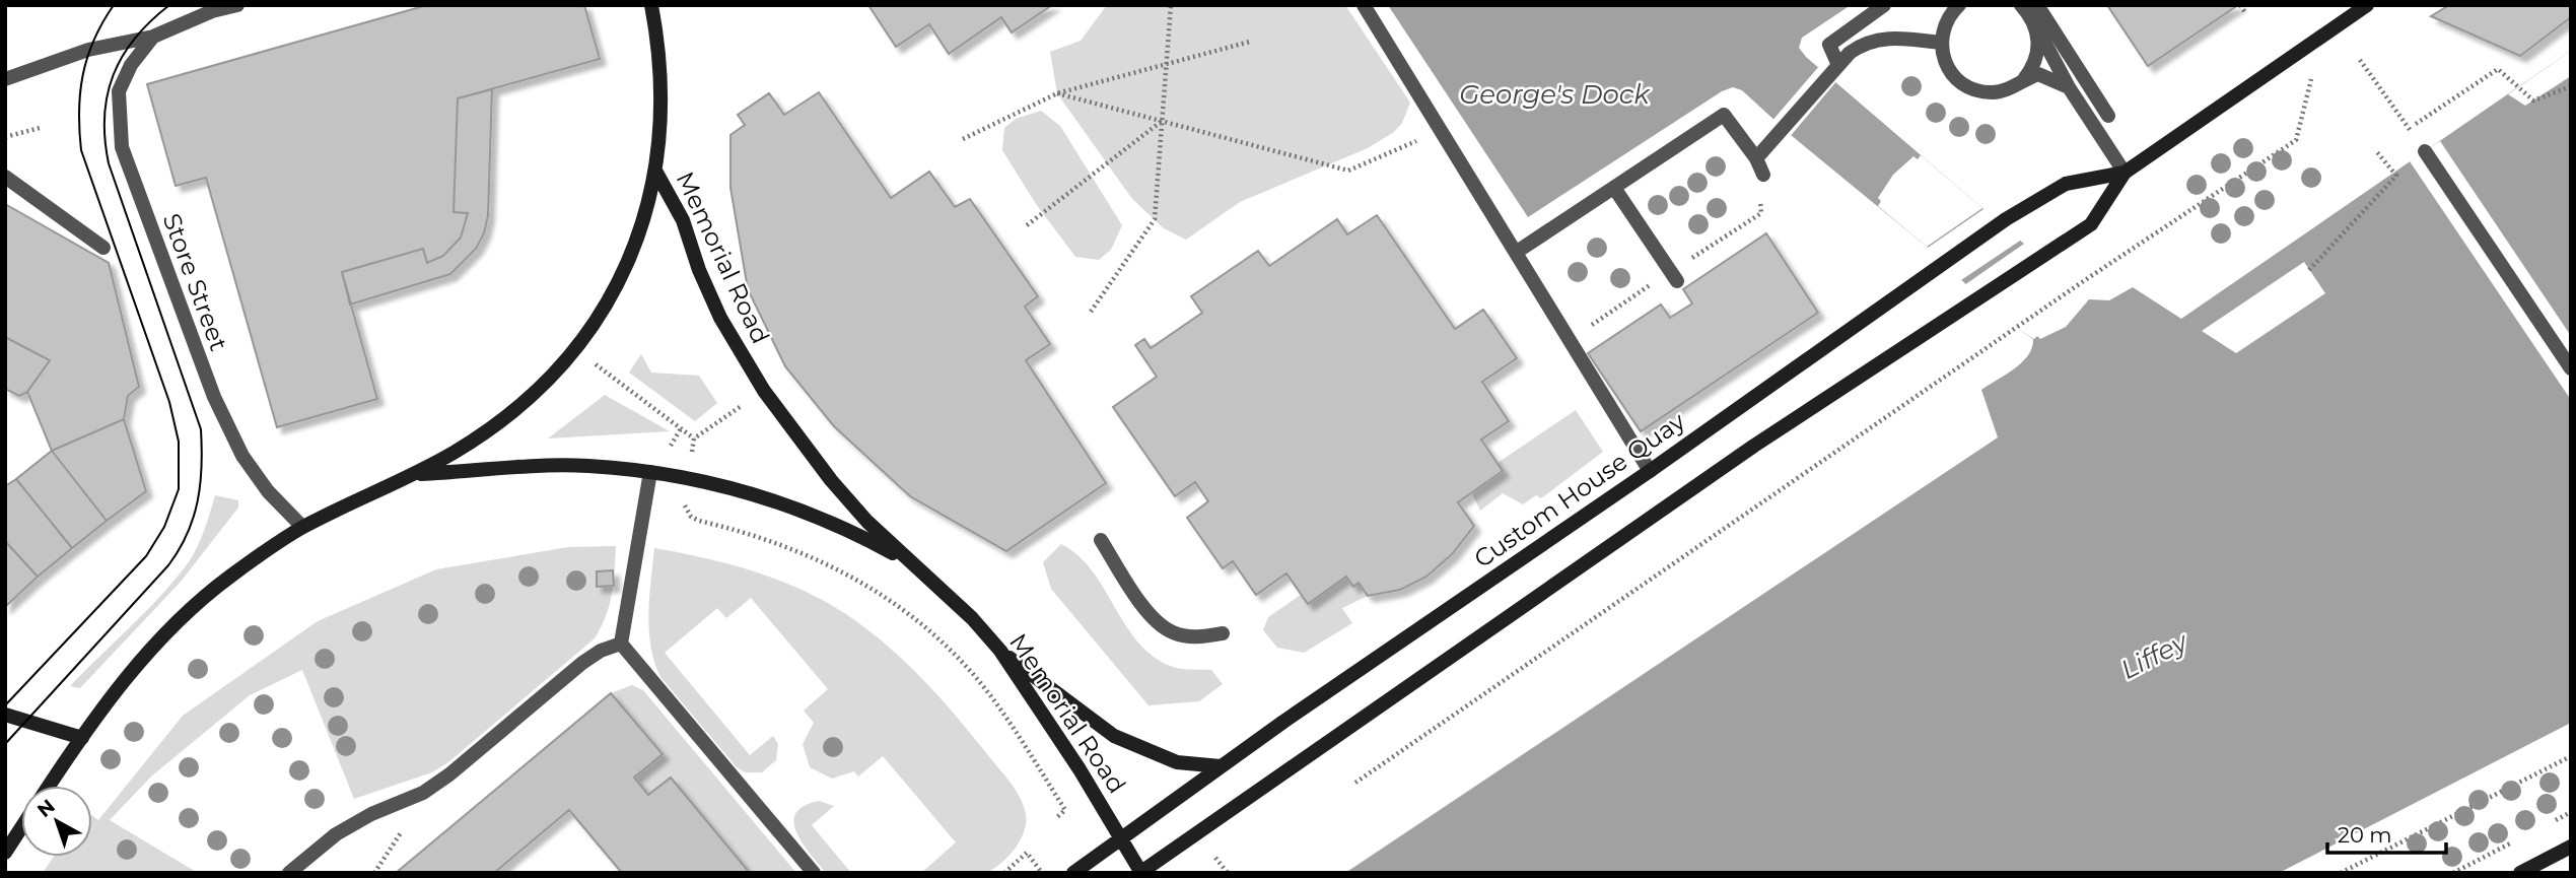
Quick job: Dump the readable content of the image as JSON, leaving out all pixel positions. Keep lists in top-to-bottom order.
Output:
{
  "streets": {
    "main road": ["Memorial Road", "Custom House Quay"],
    "street": ["Store Street"]
  },
  "crossings": [
    ["Memorial Road", "Custom House Quay"]
  ],
  "water": ["George's Dock", "Liffey"],
  "scale_bar": "20 m",
  "north": "top left"
}
